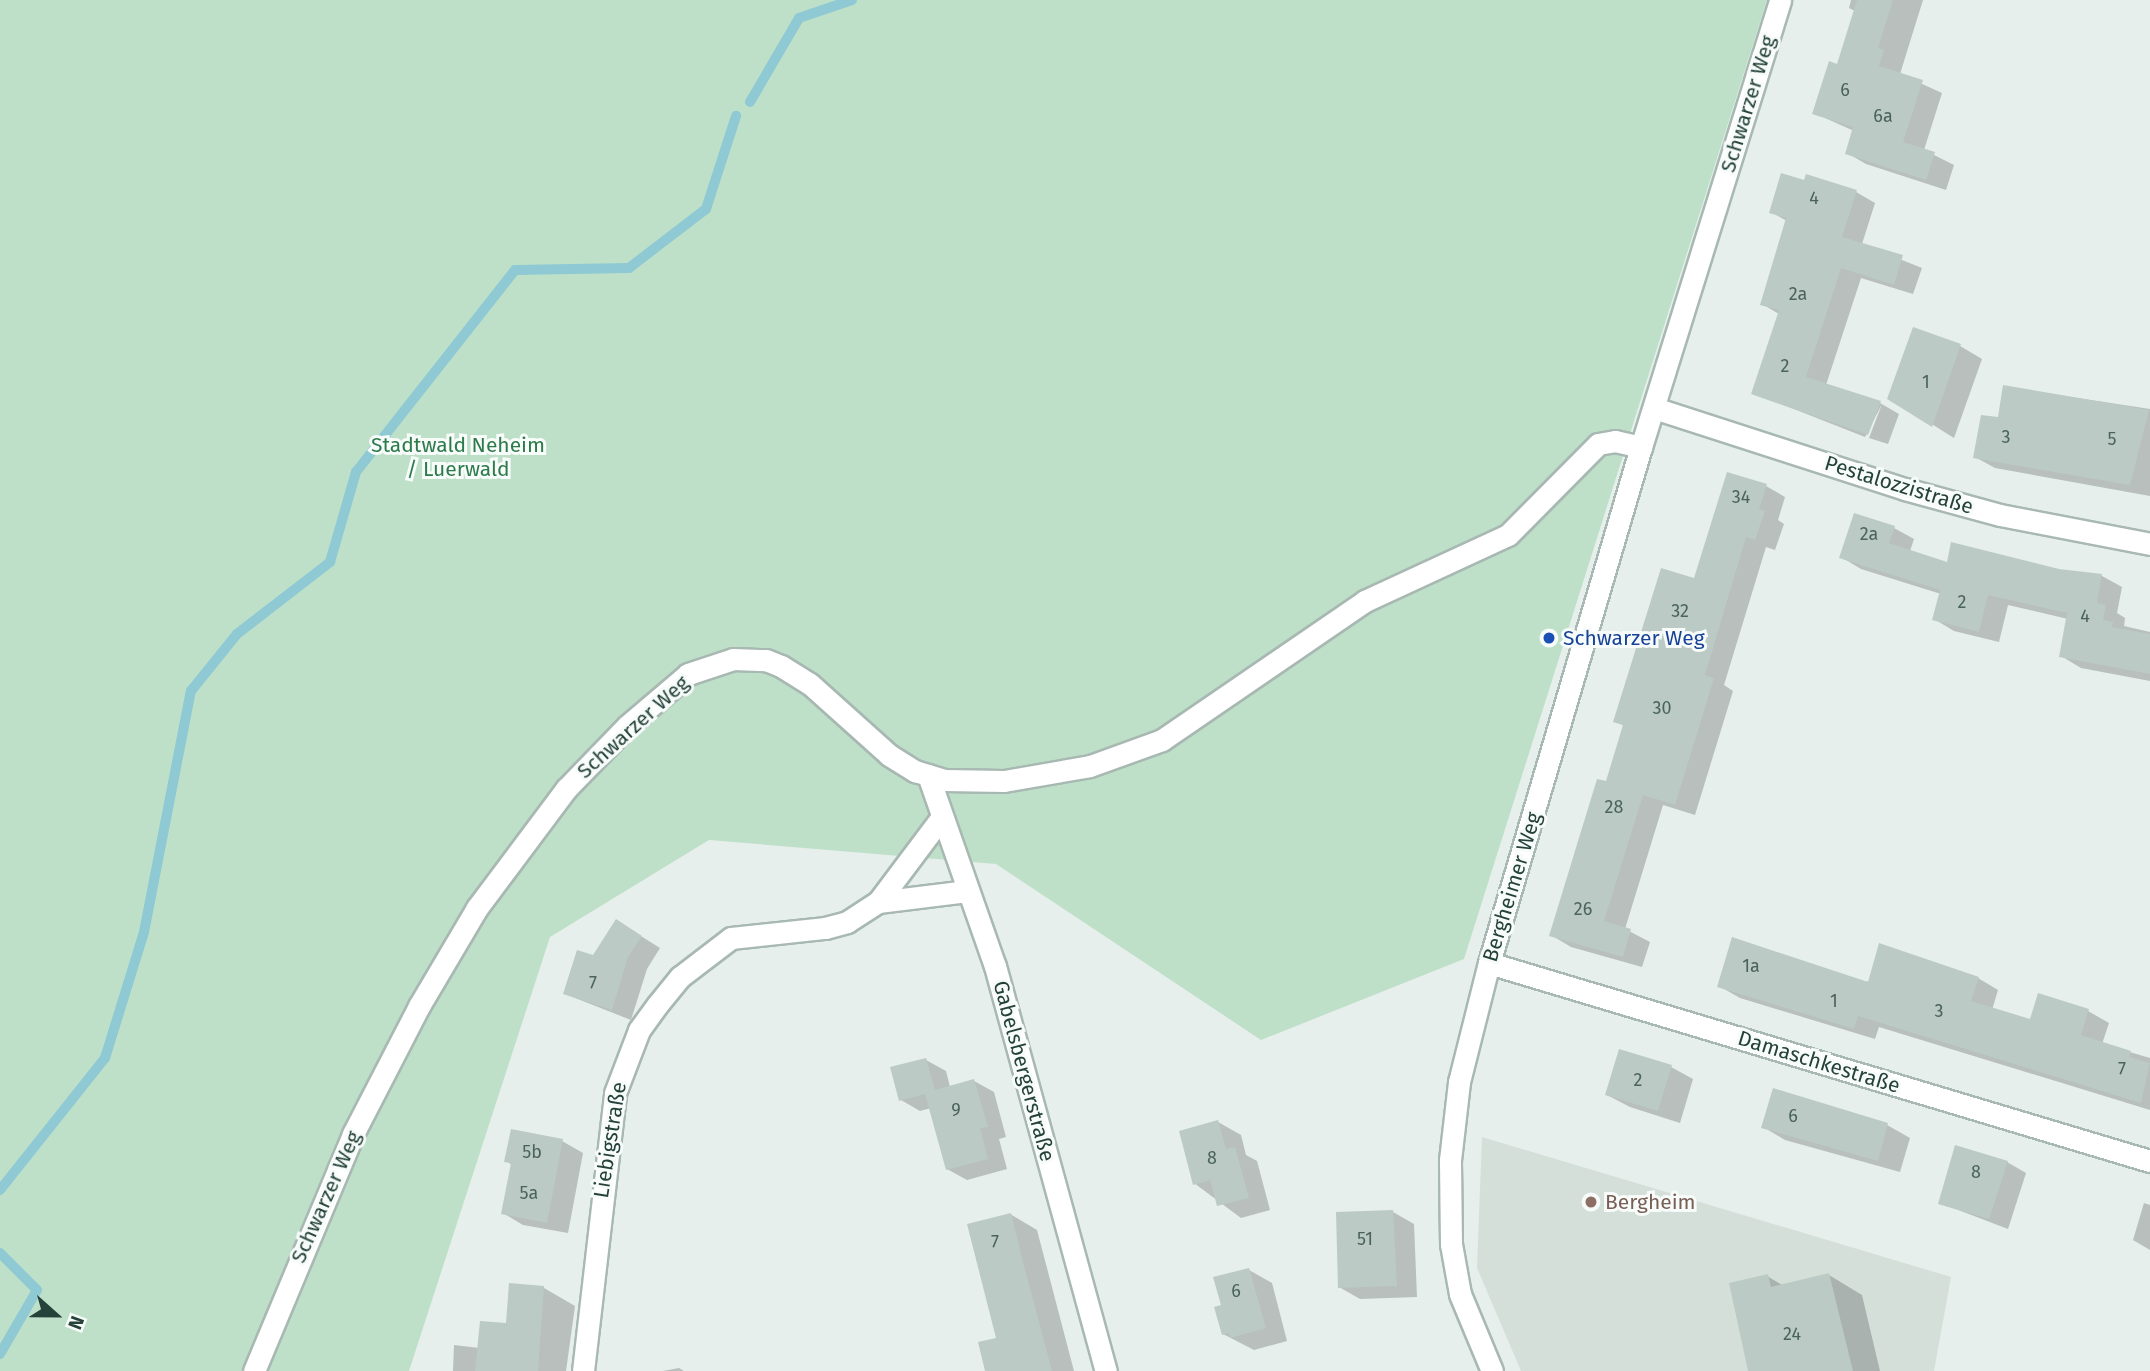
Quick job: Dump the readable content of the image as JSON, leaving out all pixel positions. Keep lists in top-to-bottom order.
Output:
{
  "streets": {
    "street": [
      "Schwarzer Weg",
      "Pestalozzistraße",
      "Bergheimer Weg",
      "Damaschkestraße",
      "Gabelsbergerstraße",
      "Liebigstraße"
    ]
  },
  "crossings": [
    ["Schwarzer Weg", "Pestalozzistraße"],
    ["Schwarzer Weg", "Bergheimer Weg"],
    ["Schwarzer Weg", "Gabelsbergerstraße"],
    ["Pestalozzistraße", "Bergheimer Weg"],
    ["Bergheimer Weg", "Damaschkestraße"],
    ["Gabelsbergerstraße", "Liebigstraße"]
  ],
  "parks": ["Stadtwald Neheim / Luerwald"],
  "places": ["Schwarzer Weg", "Bergheim"],
  "house_numbers": [
    "6",
    "6a",
    "4",
    "2a",
    "2",
    "1",
    "3",
    "5",
    "34",
    "2a",
    "2",
    "32",
    "4",
    "30",
    "28",
    "26",
    "1a",
    "7",
    "1",
    "3",
    "7",
    "2",
    "9",
    "6",
    "5b",
    "8",
    "8",
    "5a",
    "51",
    "7",
    "6",
    "24"
  ],
  "north": "right"
}
